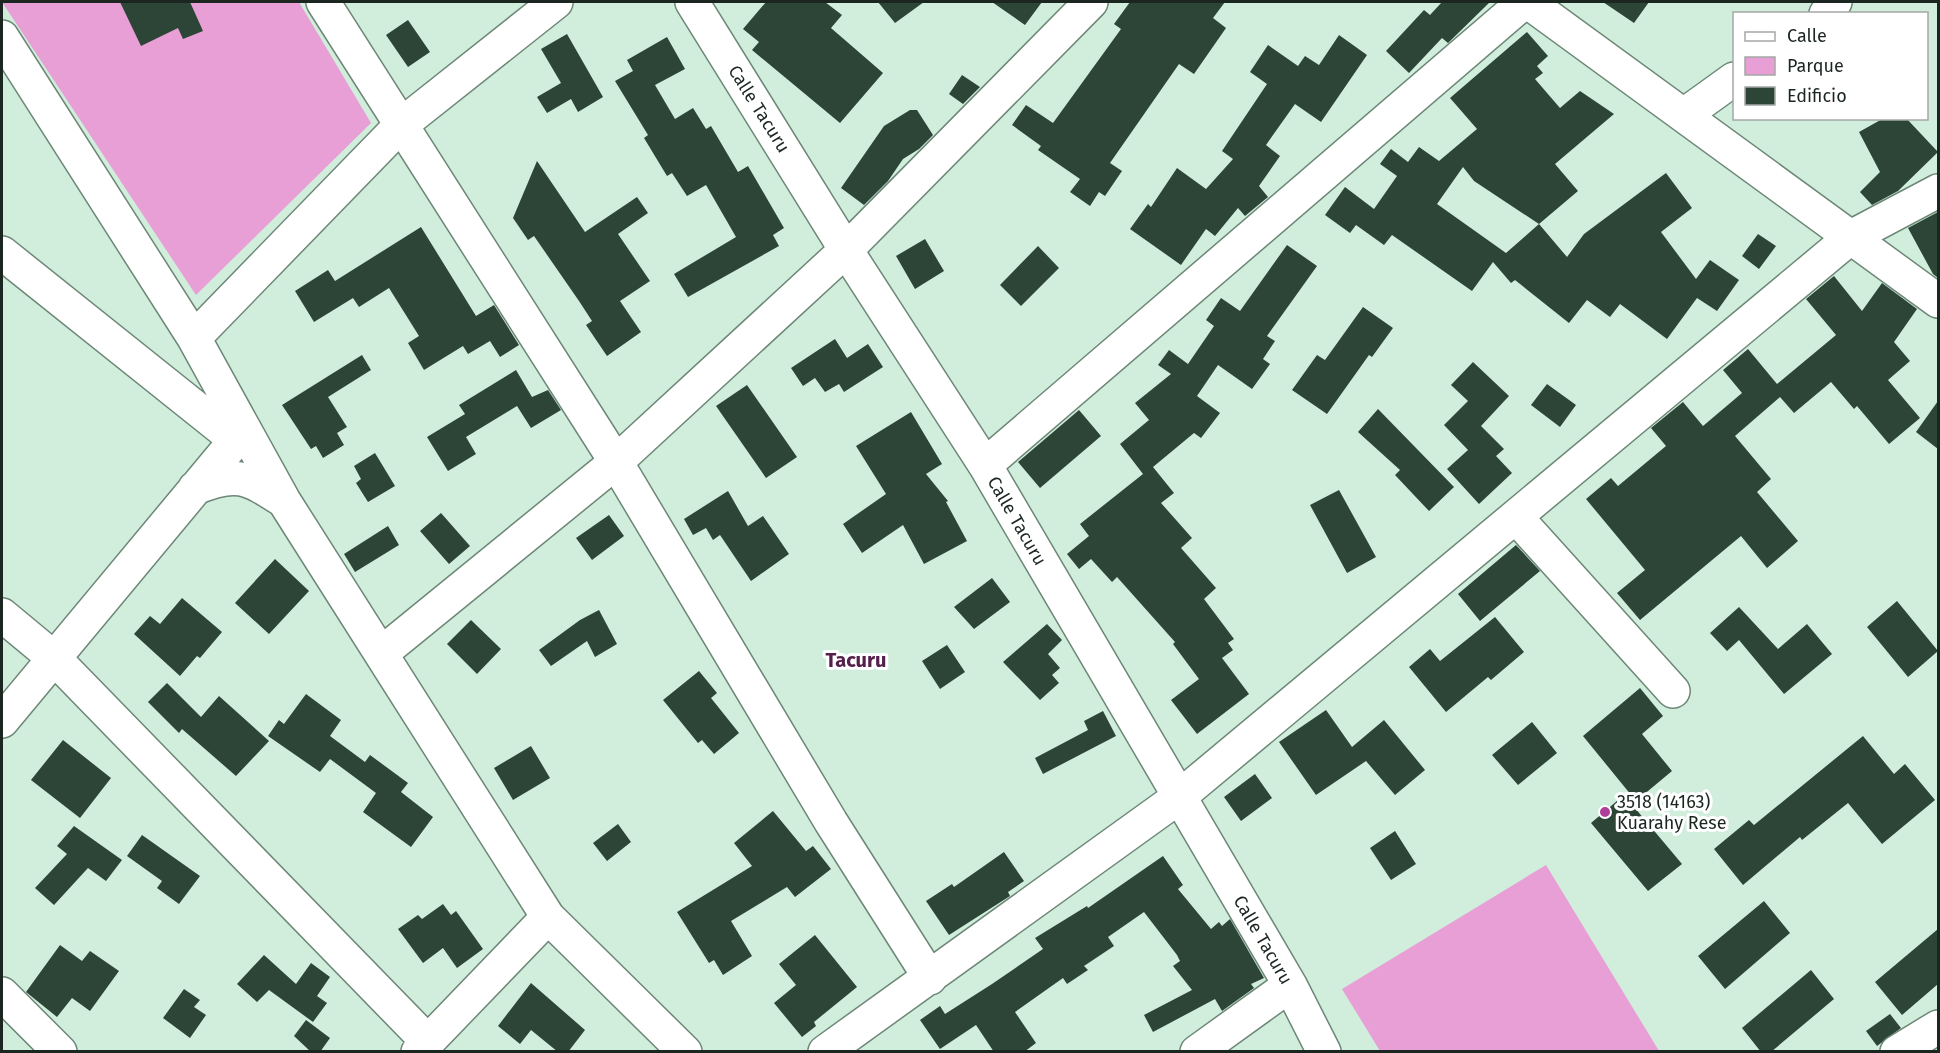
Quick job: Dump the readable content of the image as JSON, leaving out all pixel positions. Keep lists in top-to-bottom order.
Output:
{
  "streets": {
    "street": ["Calle Tacuru"]
  },
  "districts": ["Tacuru"],
  "places": ["3518 (14163) Kuarahy Rese"],
  "legend": ["Calle", "Parque", "Edificio"]
}
